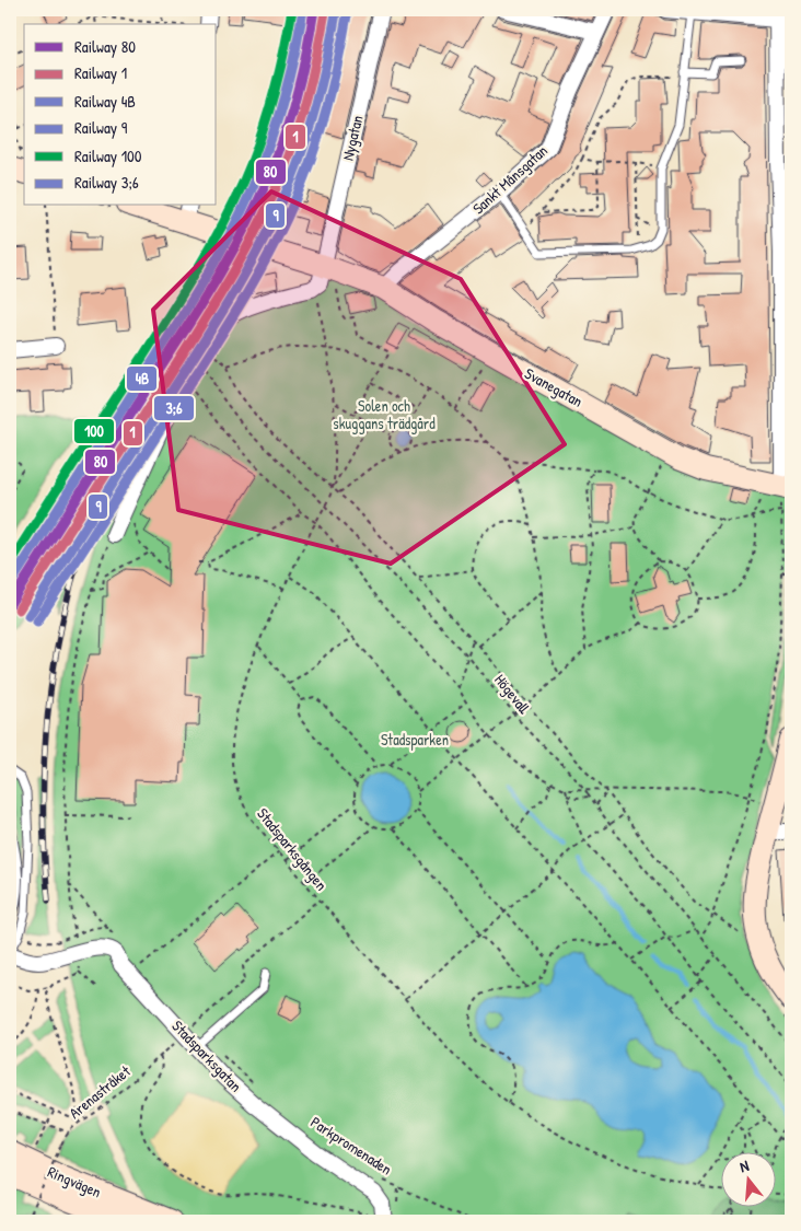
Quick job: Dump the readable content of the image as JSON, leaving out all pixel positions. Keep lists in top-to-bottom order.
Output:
{
  "streets": {
    "street": [
      "Nygatan",
      "Sankt Månsgatan",
      "Svanegatan",
      "Stadsparksgatan",
      "Ringvägen"
    ],
    "path": [
      "Högevall",
      "Stadsparksgången",
      "Arenastråket",
      "Parkpromenaden"
    ]
  },
  "crossings": [
    ["Nygatan", "Svanegatan"],
    ["Nygatan", "Stadsparksgången"],
    ["Sankt Månsgatan", "Svanegatan"],
    ["Svanegatan", "Stadsparksgången"],
    ["Högevall", "Stadsparksgången"],
    ["Stadsparksgången", "Arenastråket"],
    ["Stadsparksgatan", "Arenastråket"]
  ],
  "parks": ["Solen och skuggans trädgård", "Stadsparken"],
  "lines": [
    "rail line 80",
    "rail line 4B",
    "rail line 100",
    "rail line 1",
    "rail line 9",
    "rail line 3;6"
  ],
  "legend": [
    "Railway 80",
    "Railway 1",
    "Railway 4B",
    "Railway 9",
    "Railway 100",
    "Railway 3;6"
  ],
  "north": "top"
}
